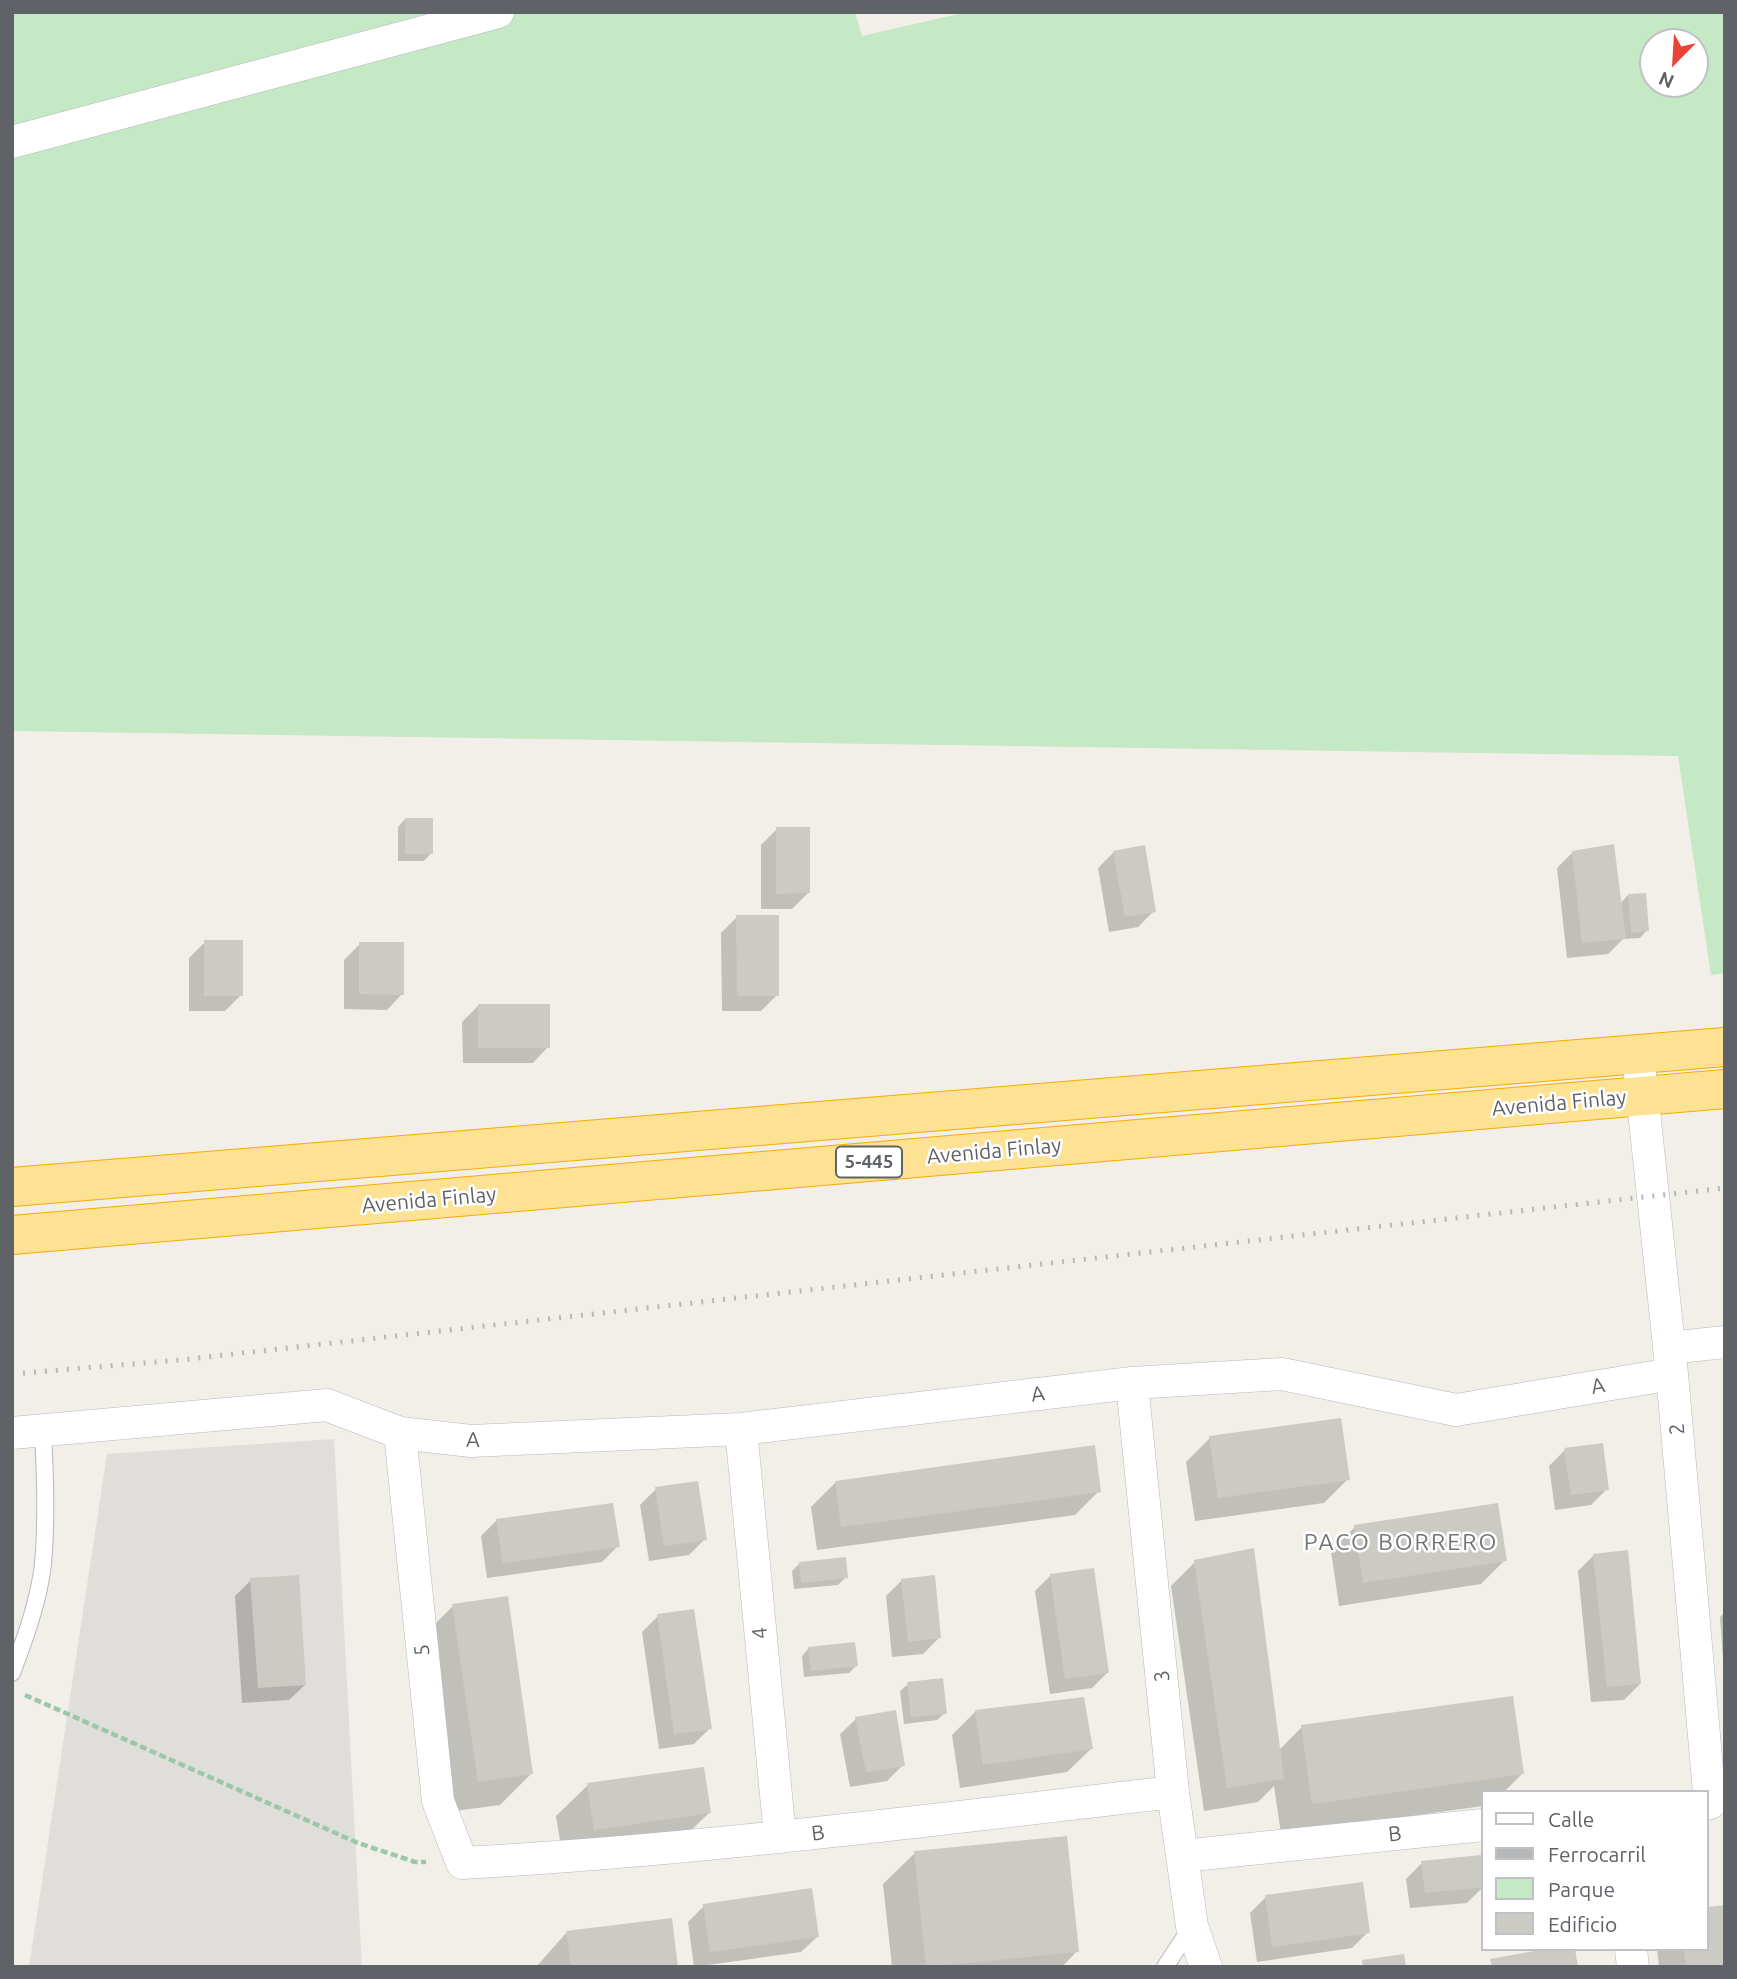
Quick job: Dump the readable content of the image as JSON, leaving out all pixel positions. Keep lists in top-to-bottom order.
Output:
{
  "streets": {
    "highway": ["Avenida Finlay", "5-445"],
    "street": [
      "A",
      "2",
      "4",
      "5",
      "3",
      "B"
    ]
  },
  "crossings": [
    ["Avenida Finlay", "2"],
    ["A", "2"],
    ["A", "4"],
    ["A", "5"],
    ["A", "3"],
    ["4", "B"],
    ["5", "B"],
    ["3", "B"]
  ],
  "districts": ["PACO BORRERO"],
  "legend": [
    "Calle",
    "Ferrocarril",
    "Parque",
    "Edificio"
  ],
  "north": "bottom left"
}
